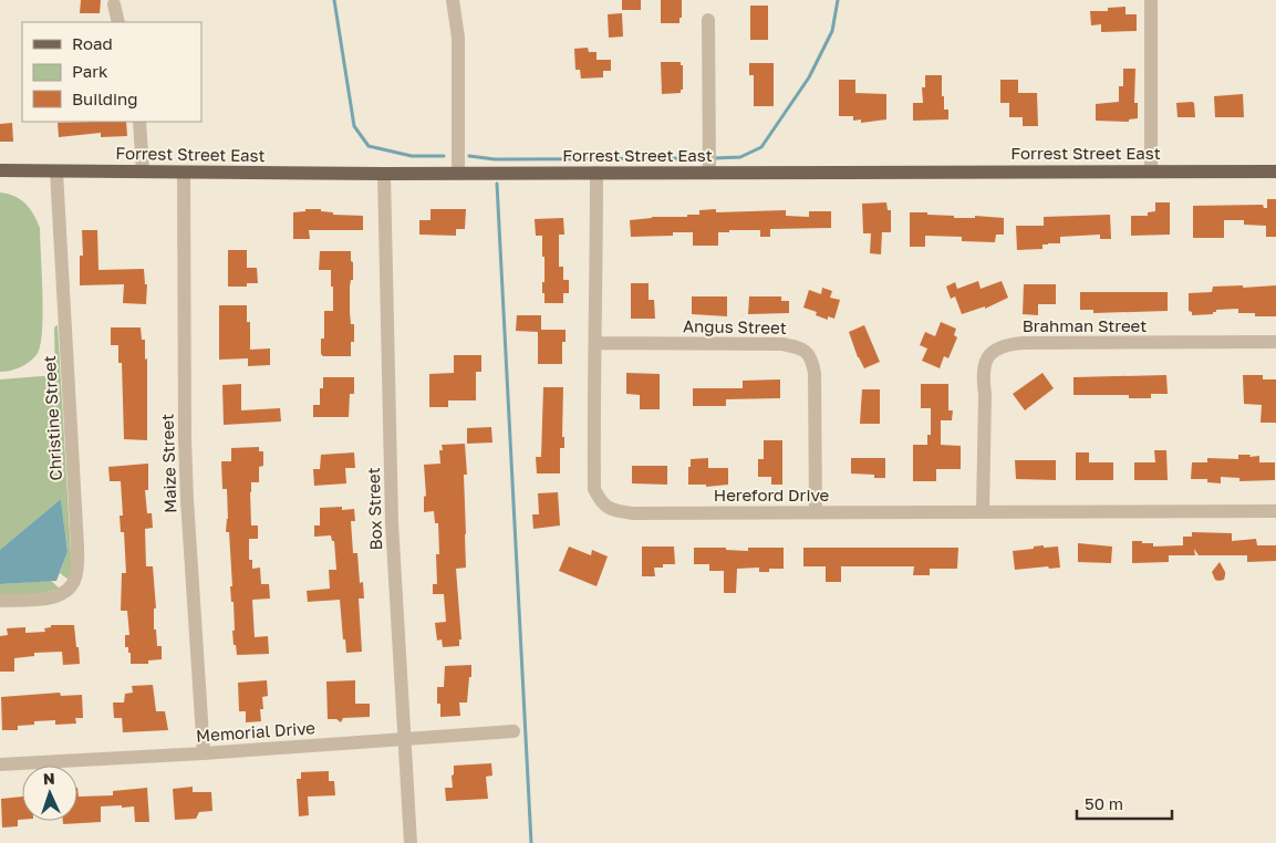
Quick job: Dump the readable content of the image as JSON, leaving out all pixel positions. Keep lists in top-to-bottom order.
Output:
{
  "streets": {
    "main road": ["Forrest Street East"],
    "street": [
      "Brahman Street",
      "Angus Street",
      "Christine Street",
      "Maize Street",
      "Hereford Drive",
      "Box Street",
      "Memorial Drive"
    ]
  },
  "crossings": [
    ["Forrest Street East", "Christine Street"],
    ["Forrest Street East", "Maize Street"],
    ["Forrest Street East", "Hereford Drive"],
    ["Forrest Street East", "Box Street"],
    ["Brahman Street", "Hereford Drive"],
    ["Angus Street", "Hereford Drive"],
    ["Maize Street", "Memorial Drive"],
    ["Box Street", "Memorial Drive"]
  ],
  "legend": ["Road", "Park", "Building"],
  "scale_bar": "50 m",
  "north": "top"
}
